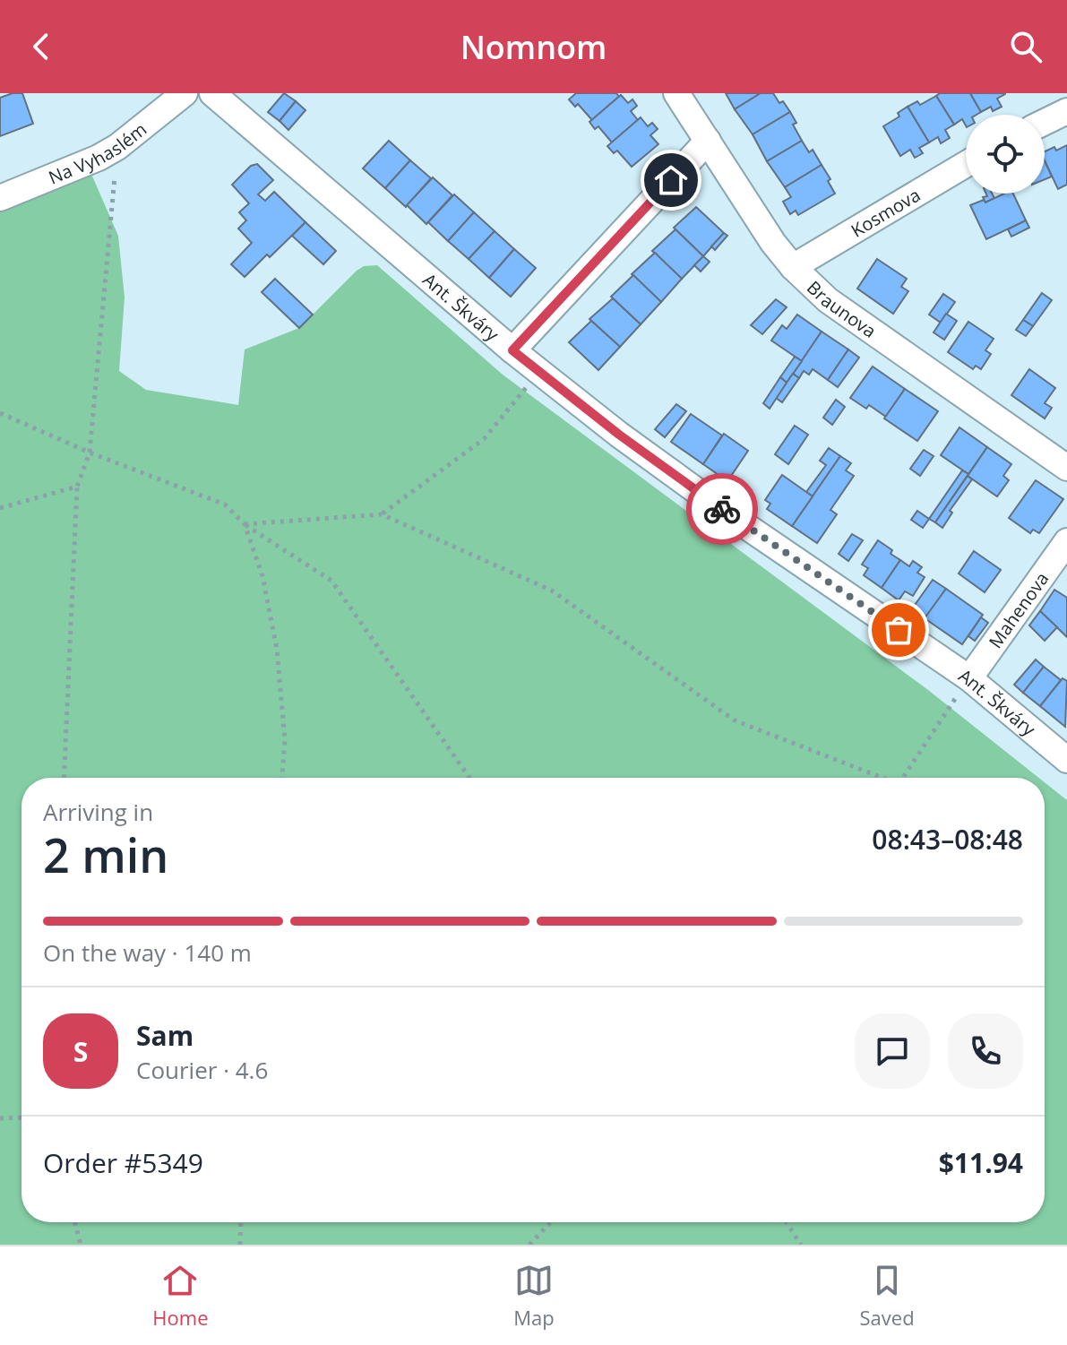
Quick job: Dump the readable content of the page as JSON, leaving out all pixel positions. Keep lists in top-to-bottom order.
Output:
{
  "streets": {
    "street": [
      "Na Vyhaslém",
      "Kosmova",
      "Ant. Škváry",
      "Braunova",
      "Mahenova"
    ]
  },
  "crossings": [
    ["Kosmova", "Braunova"],
    ["Ant. Škváry", "Mahenova"]
  ],
  "page": {
    "header": "Nomnom",
    "heading": ["2 min", "Arriving in", "08:43–08:48"],
    "panel": [
      "Sam",
      "Courier · 4.6",
      "Order #5349",
      "$11.94"
    ],
    "bar": "On the way · 140 m",
    "round": "S",
    "tabs": ["Home", "Map", "Saved"]
  }
}
